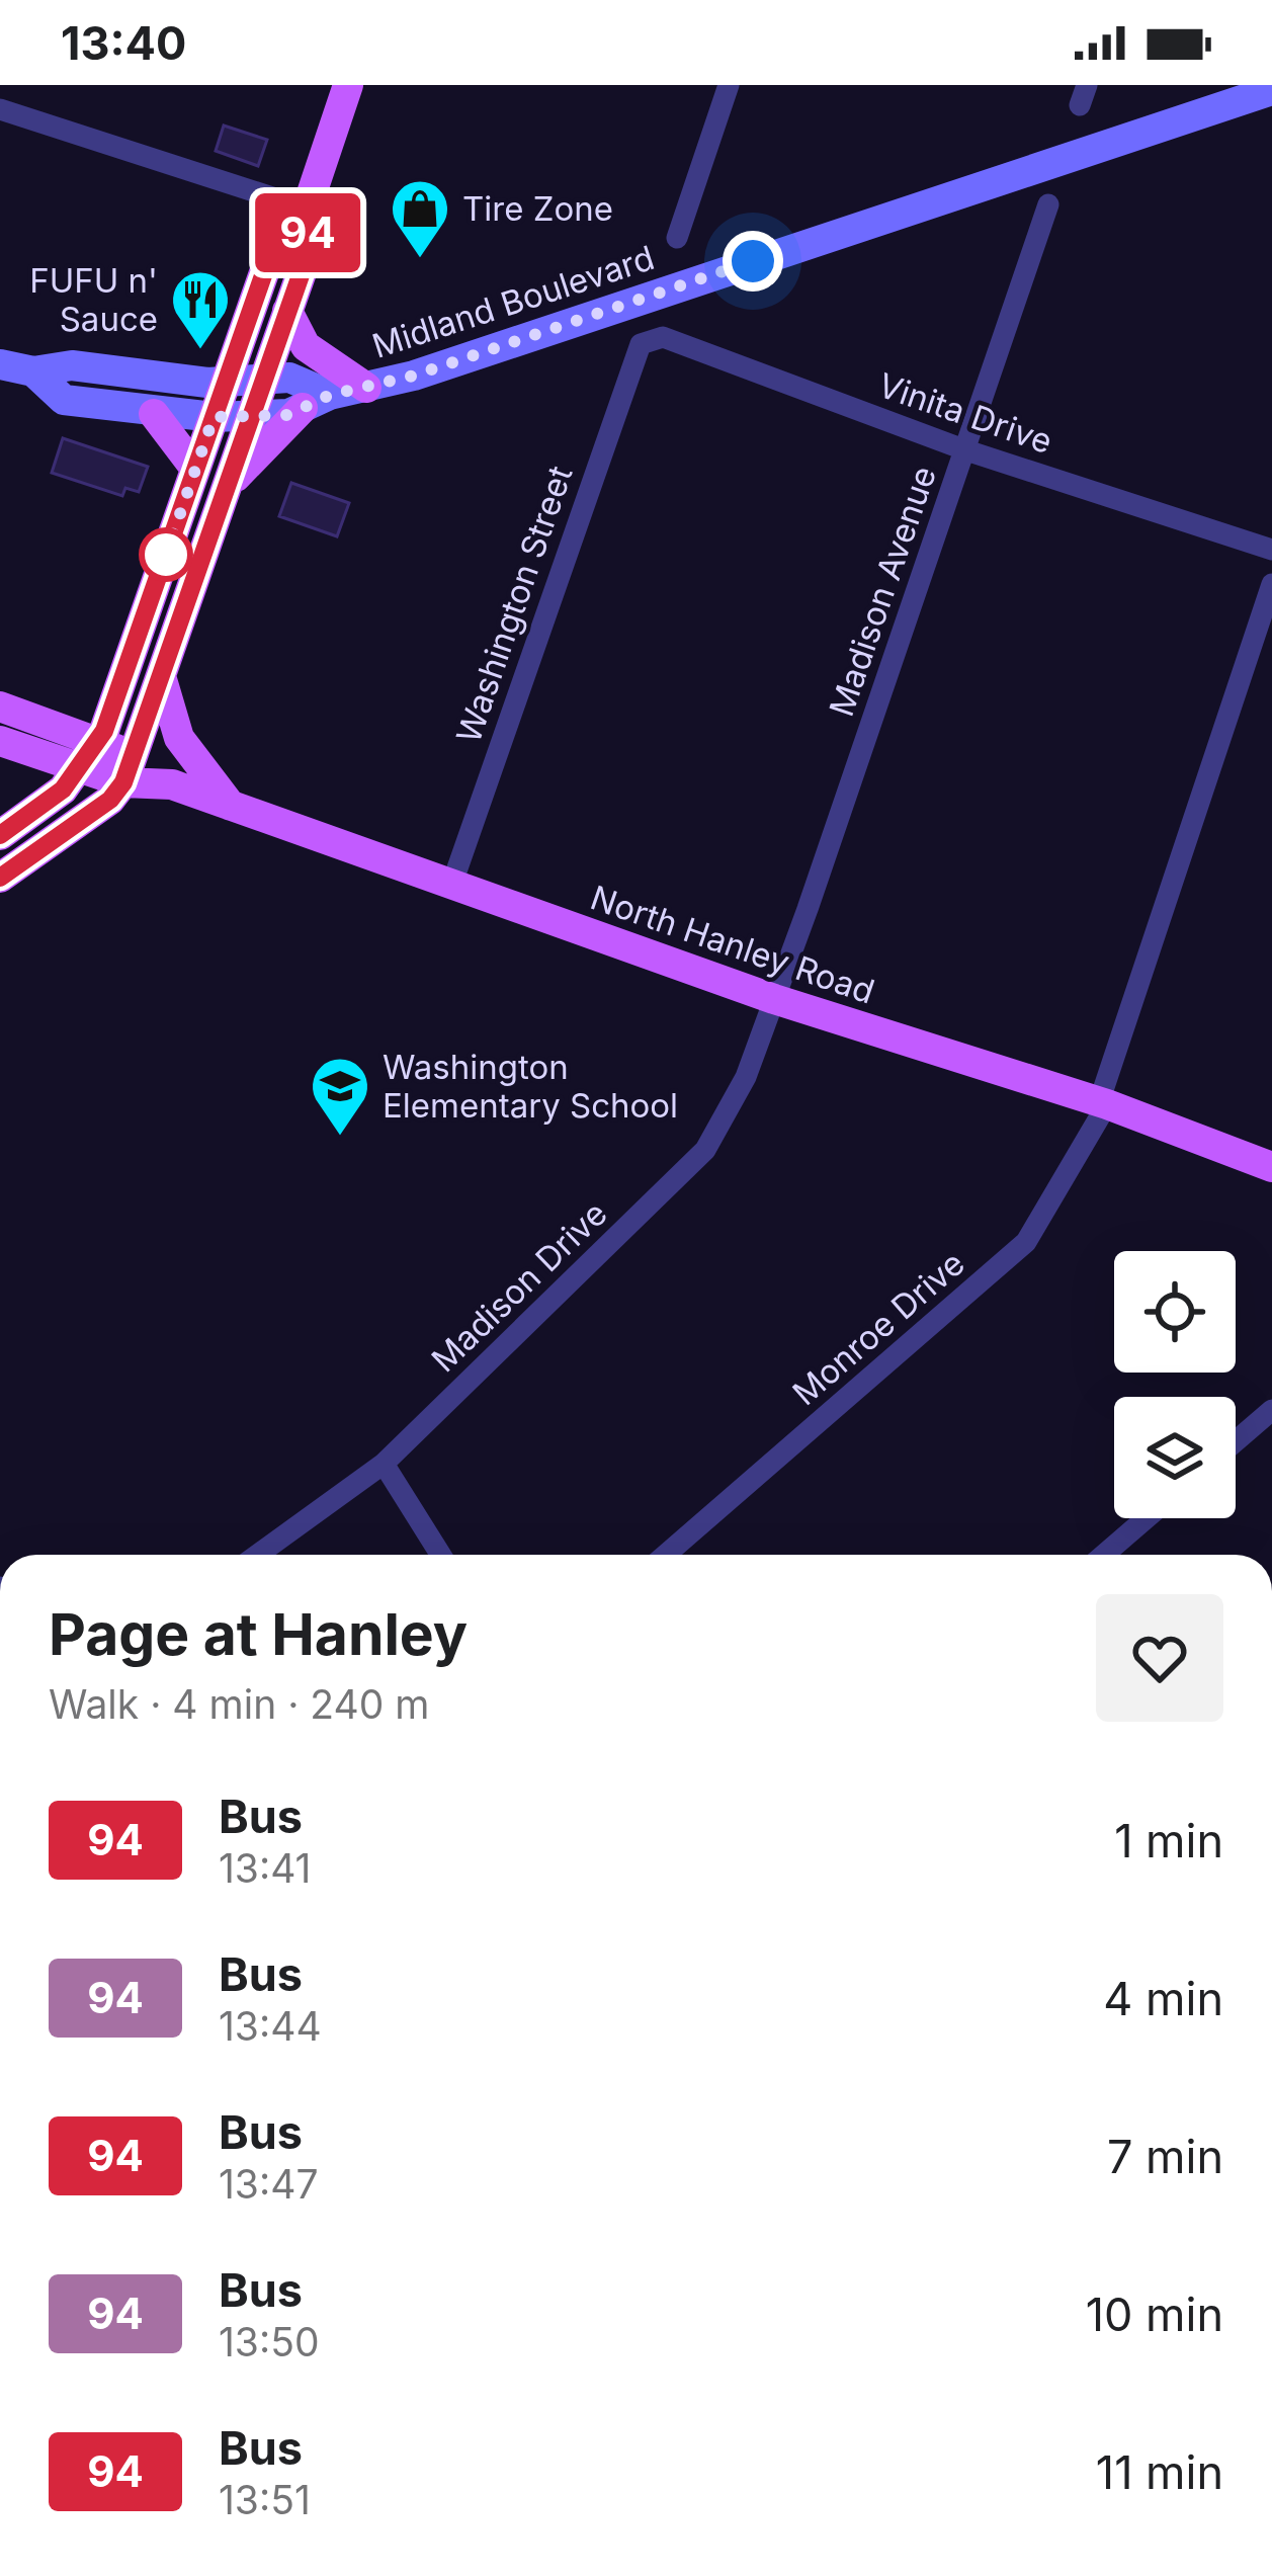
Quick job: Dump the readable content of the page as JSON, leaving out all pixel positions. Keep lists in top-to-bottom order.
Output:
{
  "streets": {
    "main road": ["Midland Boulevard", "North Hanley Road"],
    "street": [
      "Vinita Drive",
      "Madison Avenue",
      "Washington Street",
      "Madison Drive",
      "Monroe Drive"
    ]
  },
  "crossings": [
    ["Vinita Drive", "Madison Avenue"],
    ["Vinita Drive", "Washington Street"],
    ["Madison Avenue", "North Hanley Road"],
    ["Madison Avenue", "Madison Drive"],
    ["Washington Street", "North Hanley Road"],
    ["North Hanley Road", "Madison Drive"],
    ["North Hanley Road", "Monroe Drive"]
  ],
  "places": {
    "shop": ["Tire Zone"],
    "restaurant": ["FUFU n' Sauce"],
    "school or university": ["Washington Elementary School"]
  },
  "lines": ["bus line 94"],
  "page": {
    "status": "13:40",
    "on_map": "94",
    "heading": ["Page at Hanley", "Walk · 4 min · 240 m"],
    "list": [
      {
        "mark": "94",
        "name": "Bus",
        "note": "13:41",
        "value": "1 min"
      },
      {
        "mark": "94",
        "name": "Bus",
        "note": "13:44",
        "value": "4 min"
      },
      {
        "mark": "94",
        "name": "Bus",
        "note": "13:47",
        "value": "7 min"
      },
      {
        "mark": "94",
        "name": "Bus",
        "note": "13:50",
        "value": "10 min"
      },
      {
        "mark": "94",
        "name": "Bus",
        "note": "13:51",
        "value": "11 min"
      }
    ]
  }
}
